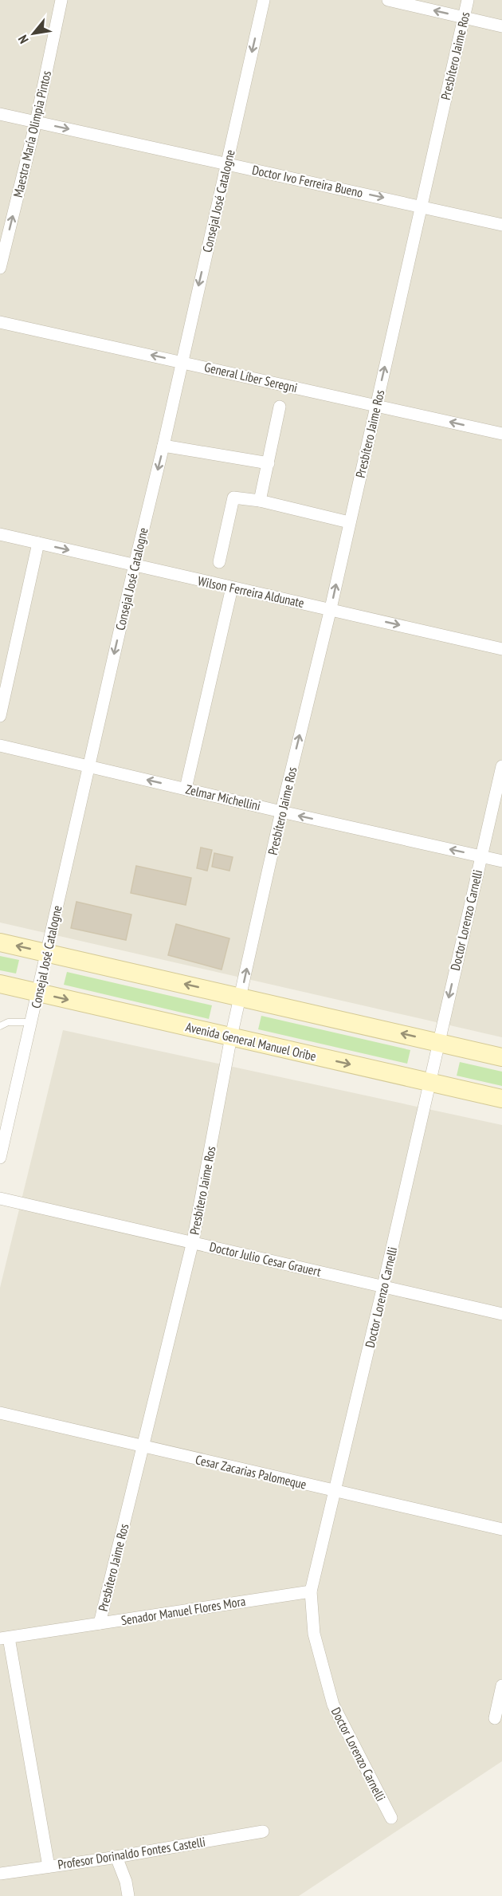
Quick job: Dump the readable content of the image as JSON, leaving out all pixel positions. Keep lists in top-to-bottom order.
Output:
{
  "streets": {
    "main road": ["Avenida General Manuel Oribe"],
    "street": [
      "Presbítero Jaime Ros",
      "Maestra María Olimpia Pintos",
      "Doctor Ivo Ferreira Bueno",
      "Consejal José Catalogne",
      "General Líber Seregni",
      "Wilson Ferreira Aldunate",
      "Zelmar Michellini",
      "Doctor Lorenzo Carnelli",
      "Doctor Julio Cesar Grauert",
      "Cesar Zacarias Palomeque",
      "Senador Manuel Flores Mora",
      "Profesor Dorinaldo Fontes Castelli"
    ]
  },
  "crossings": [
    ["Presbítero Jaime Ros", "Doctor Ivo Ferreira Bueno"],
    ["Presbítero Jaime Ros", "General Líber Seregni"],
    ["Presbítero Jaime Ros", "Wilson Ferreira Aldunate"],
    ["Presbítero Jaime Ros", "Zelmar Michellini"],
    ["Presbítero Jaime Ros", "Avenida General Manuel Oribe"],
    ["Presbítero Jaime Ros", "Doctor Julio Cesar Grauert"],
    ["Presbítero Jaime Ros", "Cesar Zacarias Palomeque"],
    ["Presbítero Jaime Ros", "Senador Manuel Flores Mora"],
    ["Maestra María Olimpia Pintos", "Doctor Ivo Ferreira Bueno"],
    ["Doctor Ivo Ferreira Bueno", "Consejal José Catalogne"],
    ["Consejal José Catalogne", "General Líber Seregni"],
    ["Consejal José Catalogne", "Wilson Ferreira Aldunate"],
    ["Consejal José Catalogne", "Zelmar Michellini"],
    ["Consejal José Catalogne", "Avenida General Manuel Oribe"],
    ["Zelmar Michellini", "Doctor Lorenzo Carnelli"],
    ["Doctor Lorenzo Carnelli", "Avenida General Manuel Oribe"],
    ["Doctor Lorenzo Carnelli", "Doctor Julio Cesar Grauert"],
    ["Doctor Lorenzo Carnelli", "Cesar Zacarias Palomeque"],
    ["Doctor Lorenzo Carnelli", "Senador Manuel Flores Mora"]
  ],
  "one_way": [
    "Presbítero Jaime Ros",
    "Maestra María Olimpia Pintos",
    "Doctor Ivo Ferreira Bueno",
    "General Líber Seregni",
    "Wilson Ferreira Aldunate",
    "Zelmar Michellini"
  ],
  "north": "bottom left"
}
